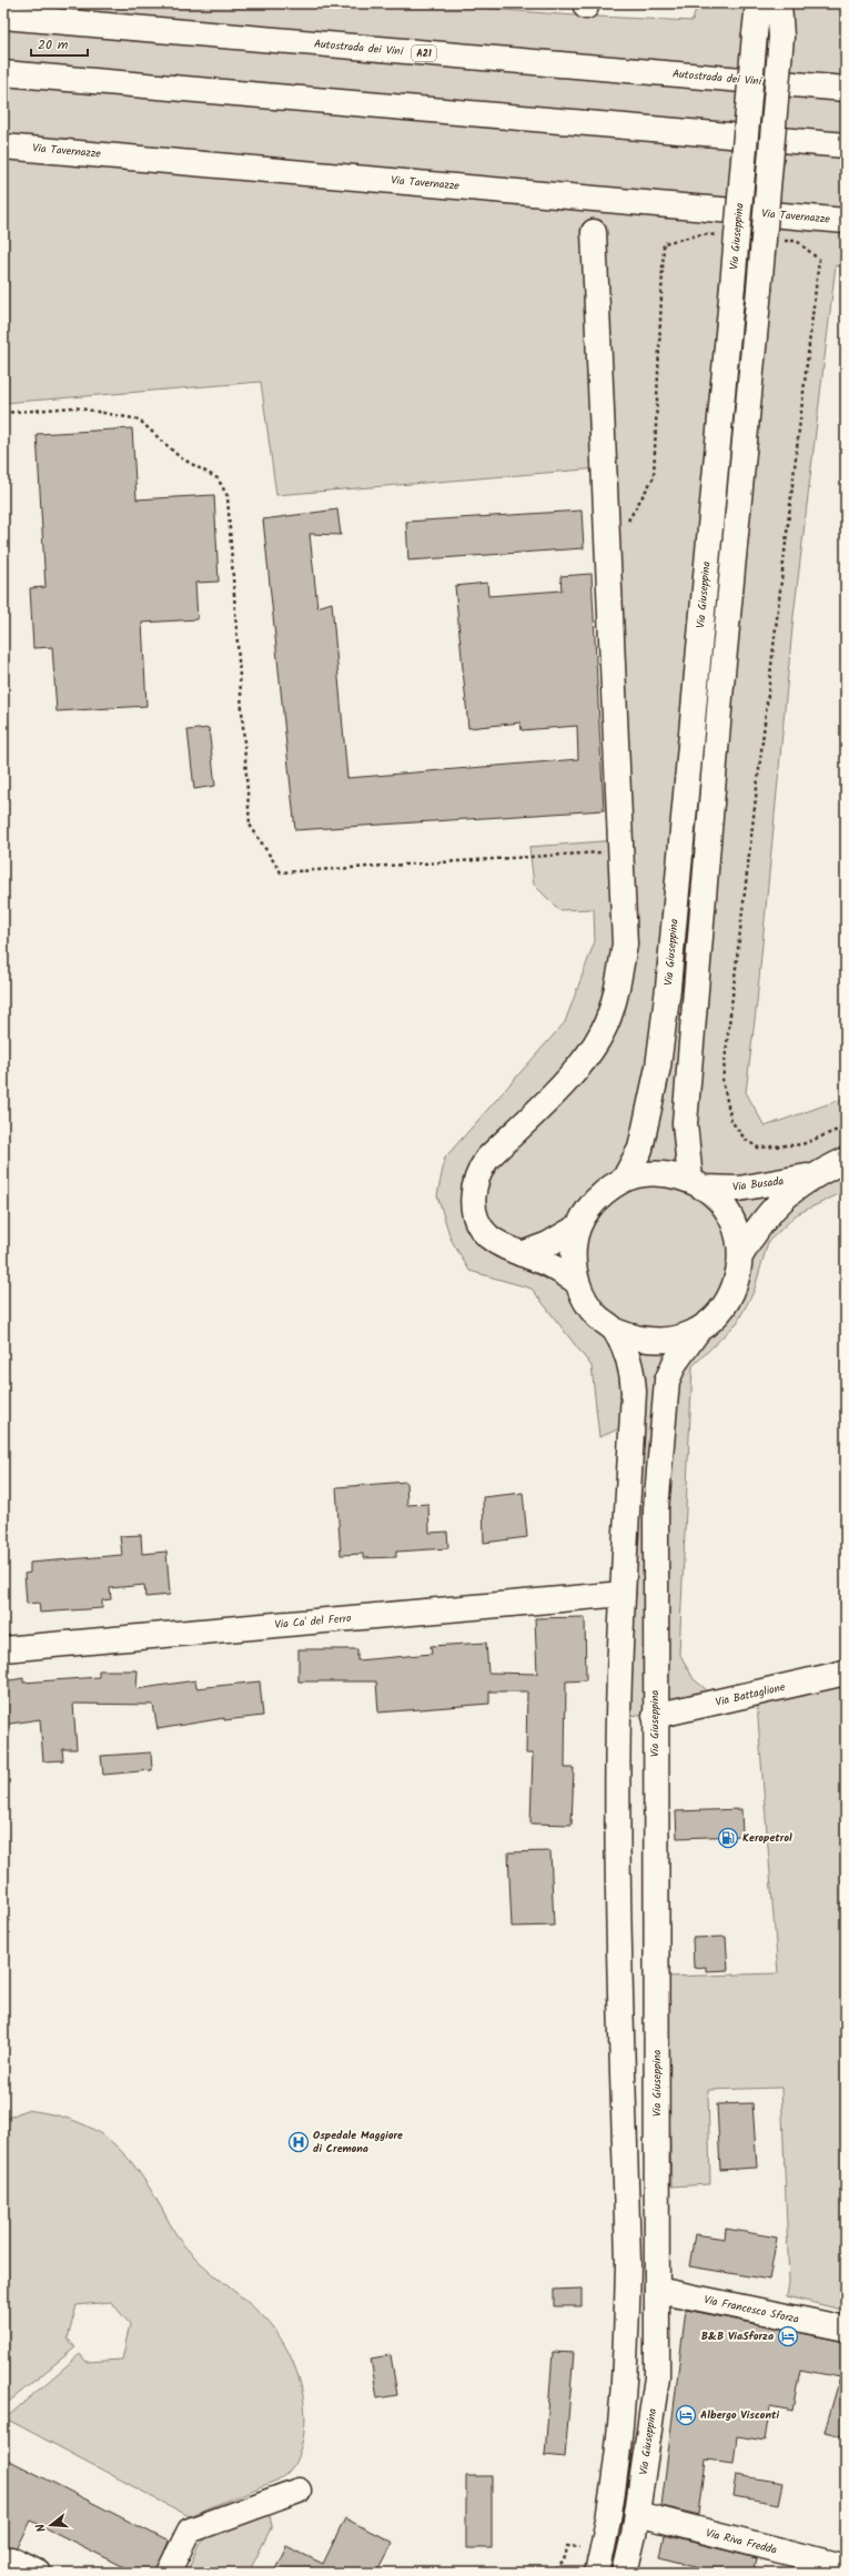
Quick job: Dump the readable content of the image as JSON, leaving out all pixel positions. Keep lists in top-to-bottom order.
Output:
{
  "streets": {
    "main road": [
      "Autostrada dei Vini",
      "A21",
      "Via Tavernazze",
      "Via Giuseppina",
      "Via Busada",
      "Via Ca' del Ferro",
      "Via Battaglione",
      "Via Francesco Sforza",
      "Via Riva Fredda"
    ]
  },
  "crossings": [
    ["Via Giuseppina", "Via Busada"],
    ["Via Giuseppina", "Via Battaglione"],
    ["Via Giuseppina", "Via Francesco Sforza"],
    ["Via Giuseppina", "Via Riva Fredda"]
  ],
  "places": {
    "fuel station": ["Keropetrol"],
    "hospital": ["Ospedale Maggiore di Cremona"],
    "hotel": ["B&B ViaSforza", "Albergo Visconti"]
  },
  "scale_bar": "20 m",
  "north": "left"
}
